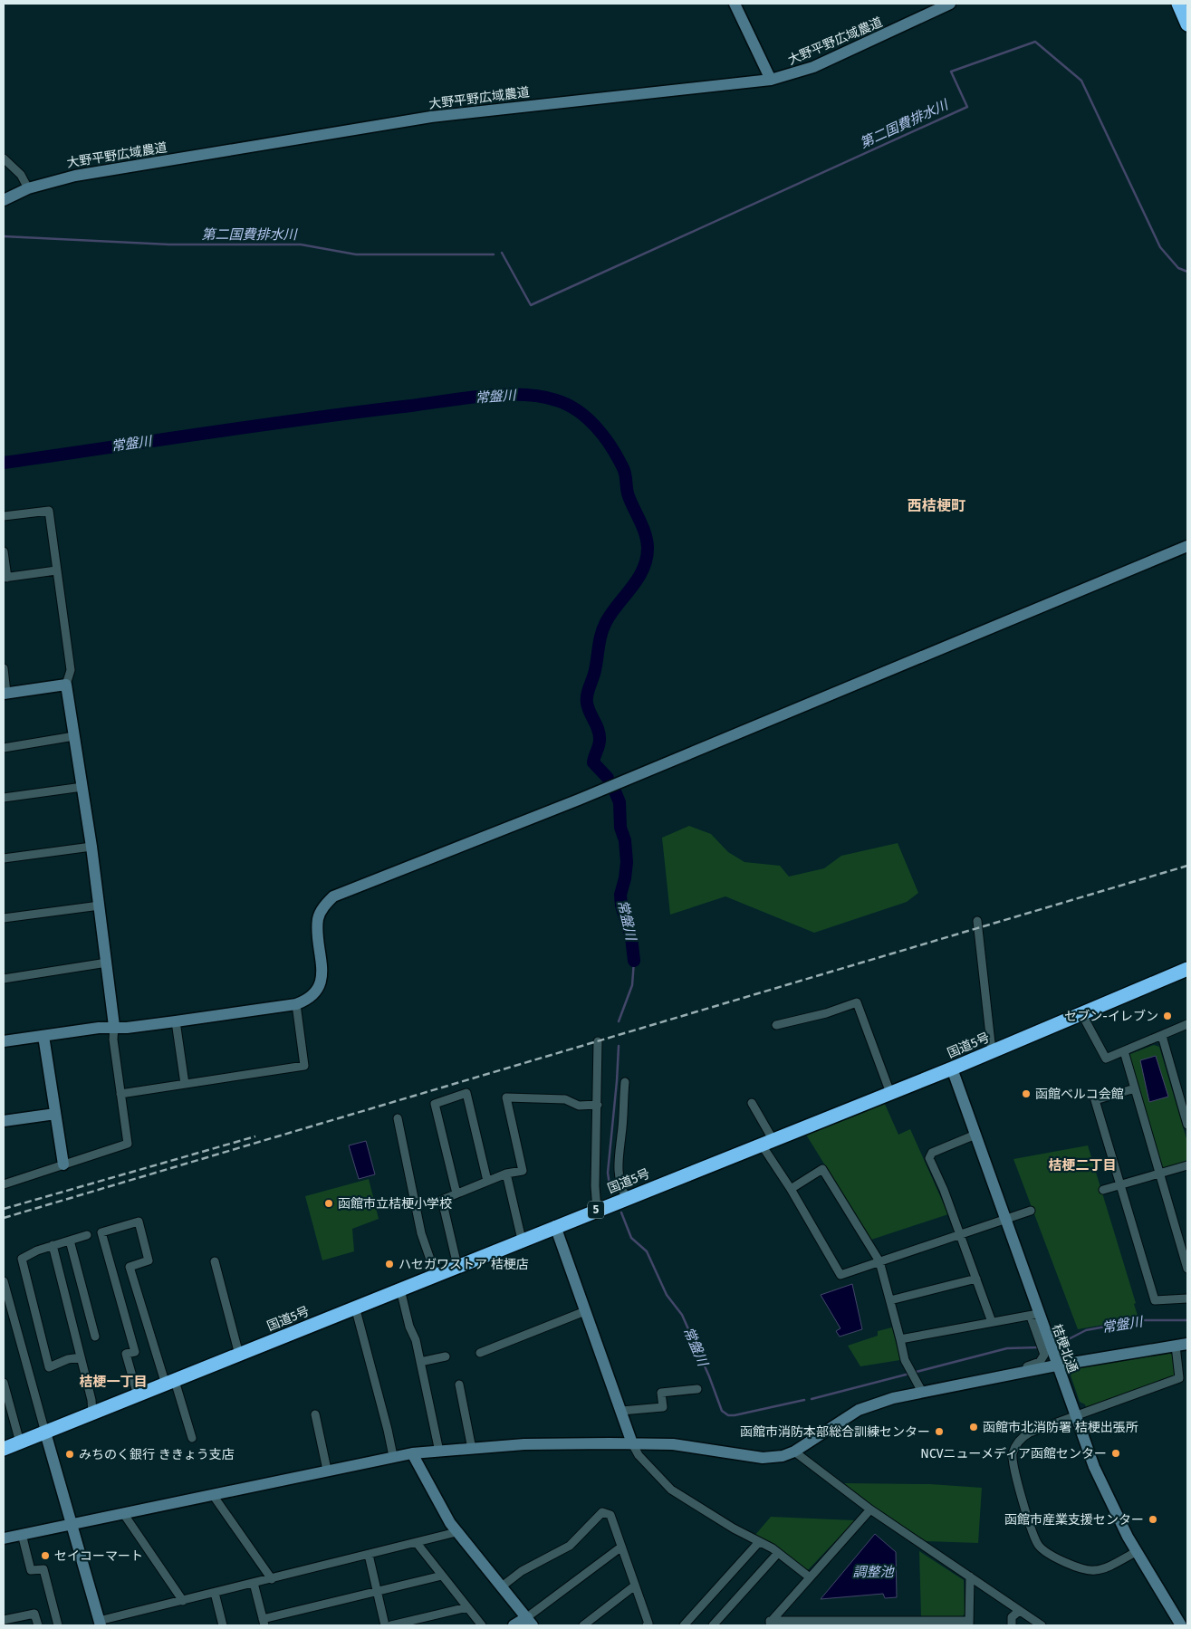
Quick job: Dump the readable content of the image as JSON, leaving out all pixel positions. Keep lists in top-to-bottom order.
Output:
{
  "streets": {
    "highway": ["国道5号", "5"],
    "street": ["大野平野広域農道", "桔梗北通"]
  },
  "crossings": [
    ["国道5号", "桔梗北通"]
  ],
  "districts": ["西桔梗町", "桔梗二丁目", "桔梗一丁目"],
  "water": ["第二国費排水川", "常盤川", "調整池"],
  "places": [
    "セブン-イレブン",
    "函館ベルコ会館",
    "函館市立桔梗小学校",
    "ハセガワストア 桔梗店",
    "函館市北消防署 桔梗出張所",
    "函館市消防本部総合訓練センター",
    "NCVニューメディア函館センター",
    "みちのく銀行 ききょう支店",
    "函館市産業支援センター",
    "セイコーマート"
  ]
}
